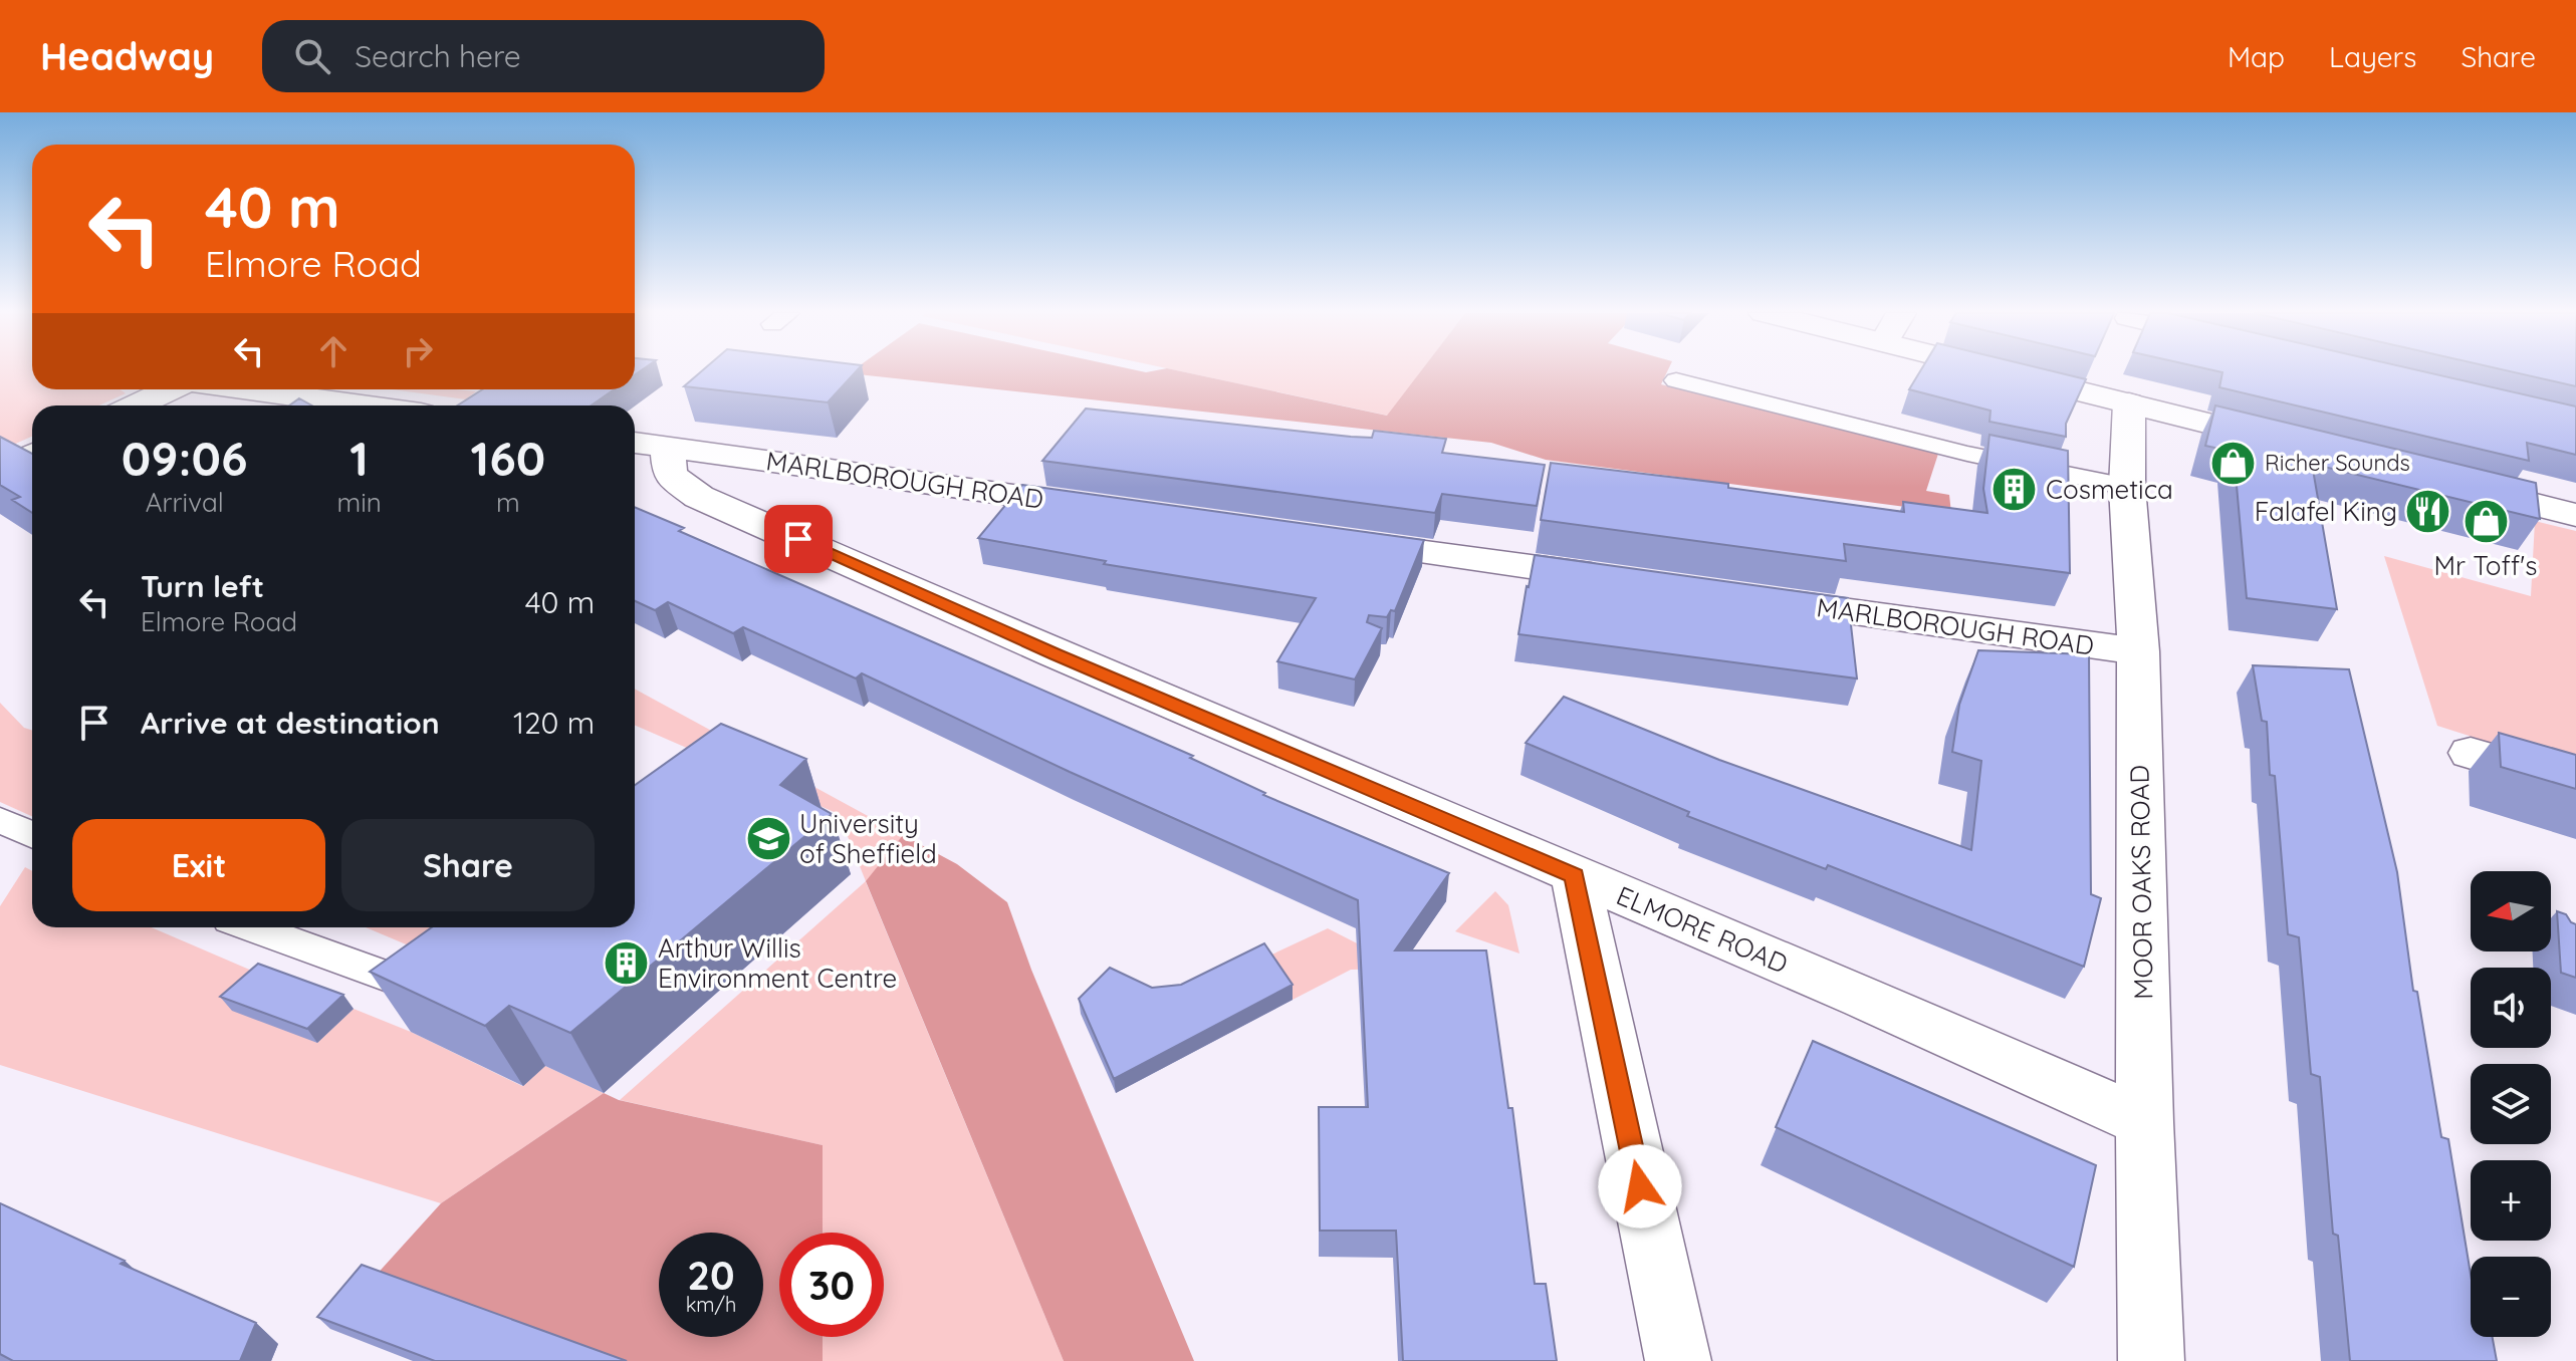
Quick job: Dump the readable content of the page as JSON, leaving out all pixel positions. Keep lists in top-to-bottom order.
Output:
{
  "streets": {
    "street": ["MARLBOROUGH ROAD", "MOOR OAKS ROAD", "ELMORE ROAD"]
  },
  "crossings": [
    ["MARLBOROUGH ROAD", "MOOR OAKS ROAD"],
    ["MARLBOROUGH ROAD", "ELMORE ROAD"],
    ["MOOR OAKS ROAD", "ELMORE ROAD"]
  ],
  "places": {
    "shop": ["Richer Sounds", "Mr Toff's"],
    "building": ["Cosmetica", "Arthur Willis Environment Centre"],
    "restaurant": ["Falafel King"],
    "school or university": ["University of Sheffield"]
  },
  "north": "left",
  "page": {
    "header": "Headway",
    "search": "Search here",
    "nav": ["Map", "Layers", "Share"],
    "turn": ["40 m", "Elmore Road"],
    "eta": [
      "09:06",
      "Arrival",
      "1",
      "min",
      "160",
      "m"
    ],
    "list": [
      {
        "name": "Turn left",
        "note": "Elmore Road",
        "value": "40 m"
      },
      {
        "name": "Arrive at destination",
        "value": "120 m"
      }
    ],
    "buttons": ["Exit", "Share"],
    "map_buttons": ["+", "−"],
    "speed": "20 km/h",
    "limit": "30"
  }
}
